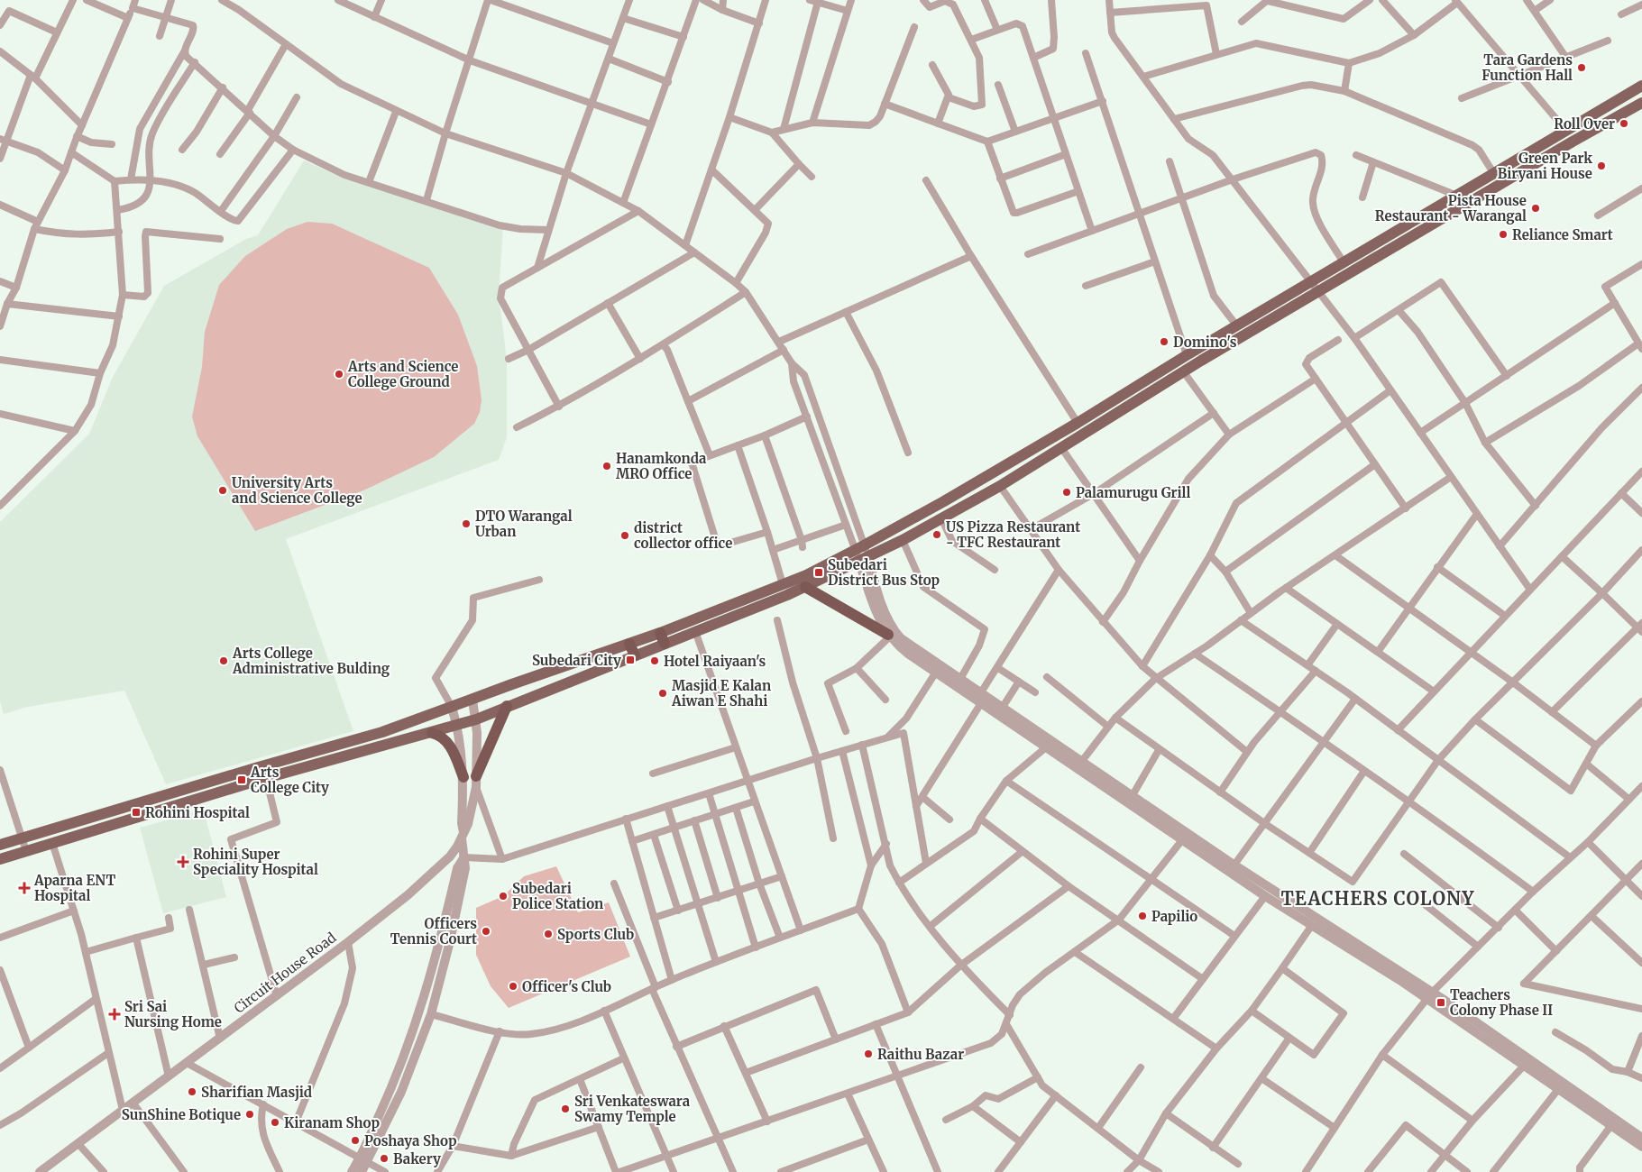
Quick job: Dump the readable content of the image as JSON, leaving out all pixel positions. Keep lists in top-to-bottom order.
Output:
{
  "streets": {
    "street": ["Circuit House Road"]
  },
  "districts": ["TEACHERS COLONY"],
  "places": {
    "other": [
      "Tara Gardens Function Hall",
      "Roll Over",
      "Green Park Biryani House",
      "Pista House Restaurant - Warangal",
      "Reliance Smart",
      "Domino's",
      "Arts and Science College Ground",
      "Hanamkonda MRO Office",
      "University Arts and Science College",
      "Palamurugu Grill",
      "DTO Warangal Urban",
      "US Pizza Restaurant - TFC Restaurant",
      "district collector office",
      "Arts College Administrative Bulding",
      "Hotel Raiyaan's",
      "Masjid E Kalan Aiwan E Shahi",
      "Subedari Police Station",
      "Papilio",
      "Officers Tennis Court",
      "Sports Club",
      "Officer's Club",
      "Raithu Bazar",
      "Sharifian Masjid",
      "Sri Venkateswara Swamy Temple",
      "SunShine Botique",
      "Kiranam Shop",
      "Poshaya Shop",
      "Bakery"
    ],
    "transit": [
      "Subedari District Bus Stop",
      "Subedari City",
      "Arts College City",
      "Rohini Hospital",
      "Teachers Colony Phase II"
    ],
    "health": ["Rohini Super Speciality Hospital", "Aparna ENT Hospital", "Sri Sai Nursing Home"]
  }
}
